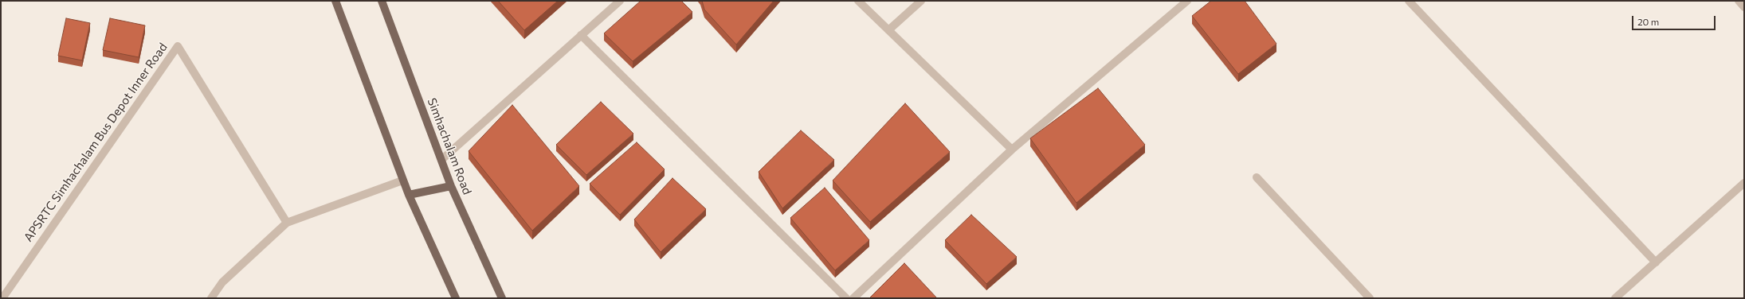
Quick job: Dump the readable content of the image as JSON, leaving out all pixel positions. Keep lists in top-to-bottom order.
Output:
{
  "streets": {
    "main road": ["Simhachalam Road"],
    "street": ["APSRTC Simhachalam Bus Depot Inner Road"]
  },
  "scale_bar": "20 m"
}
